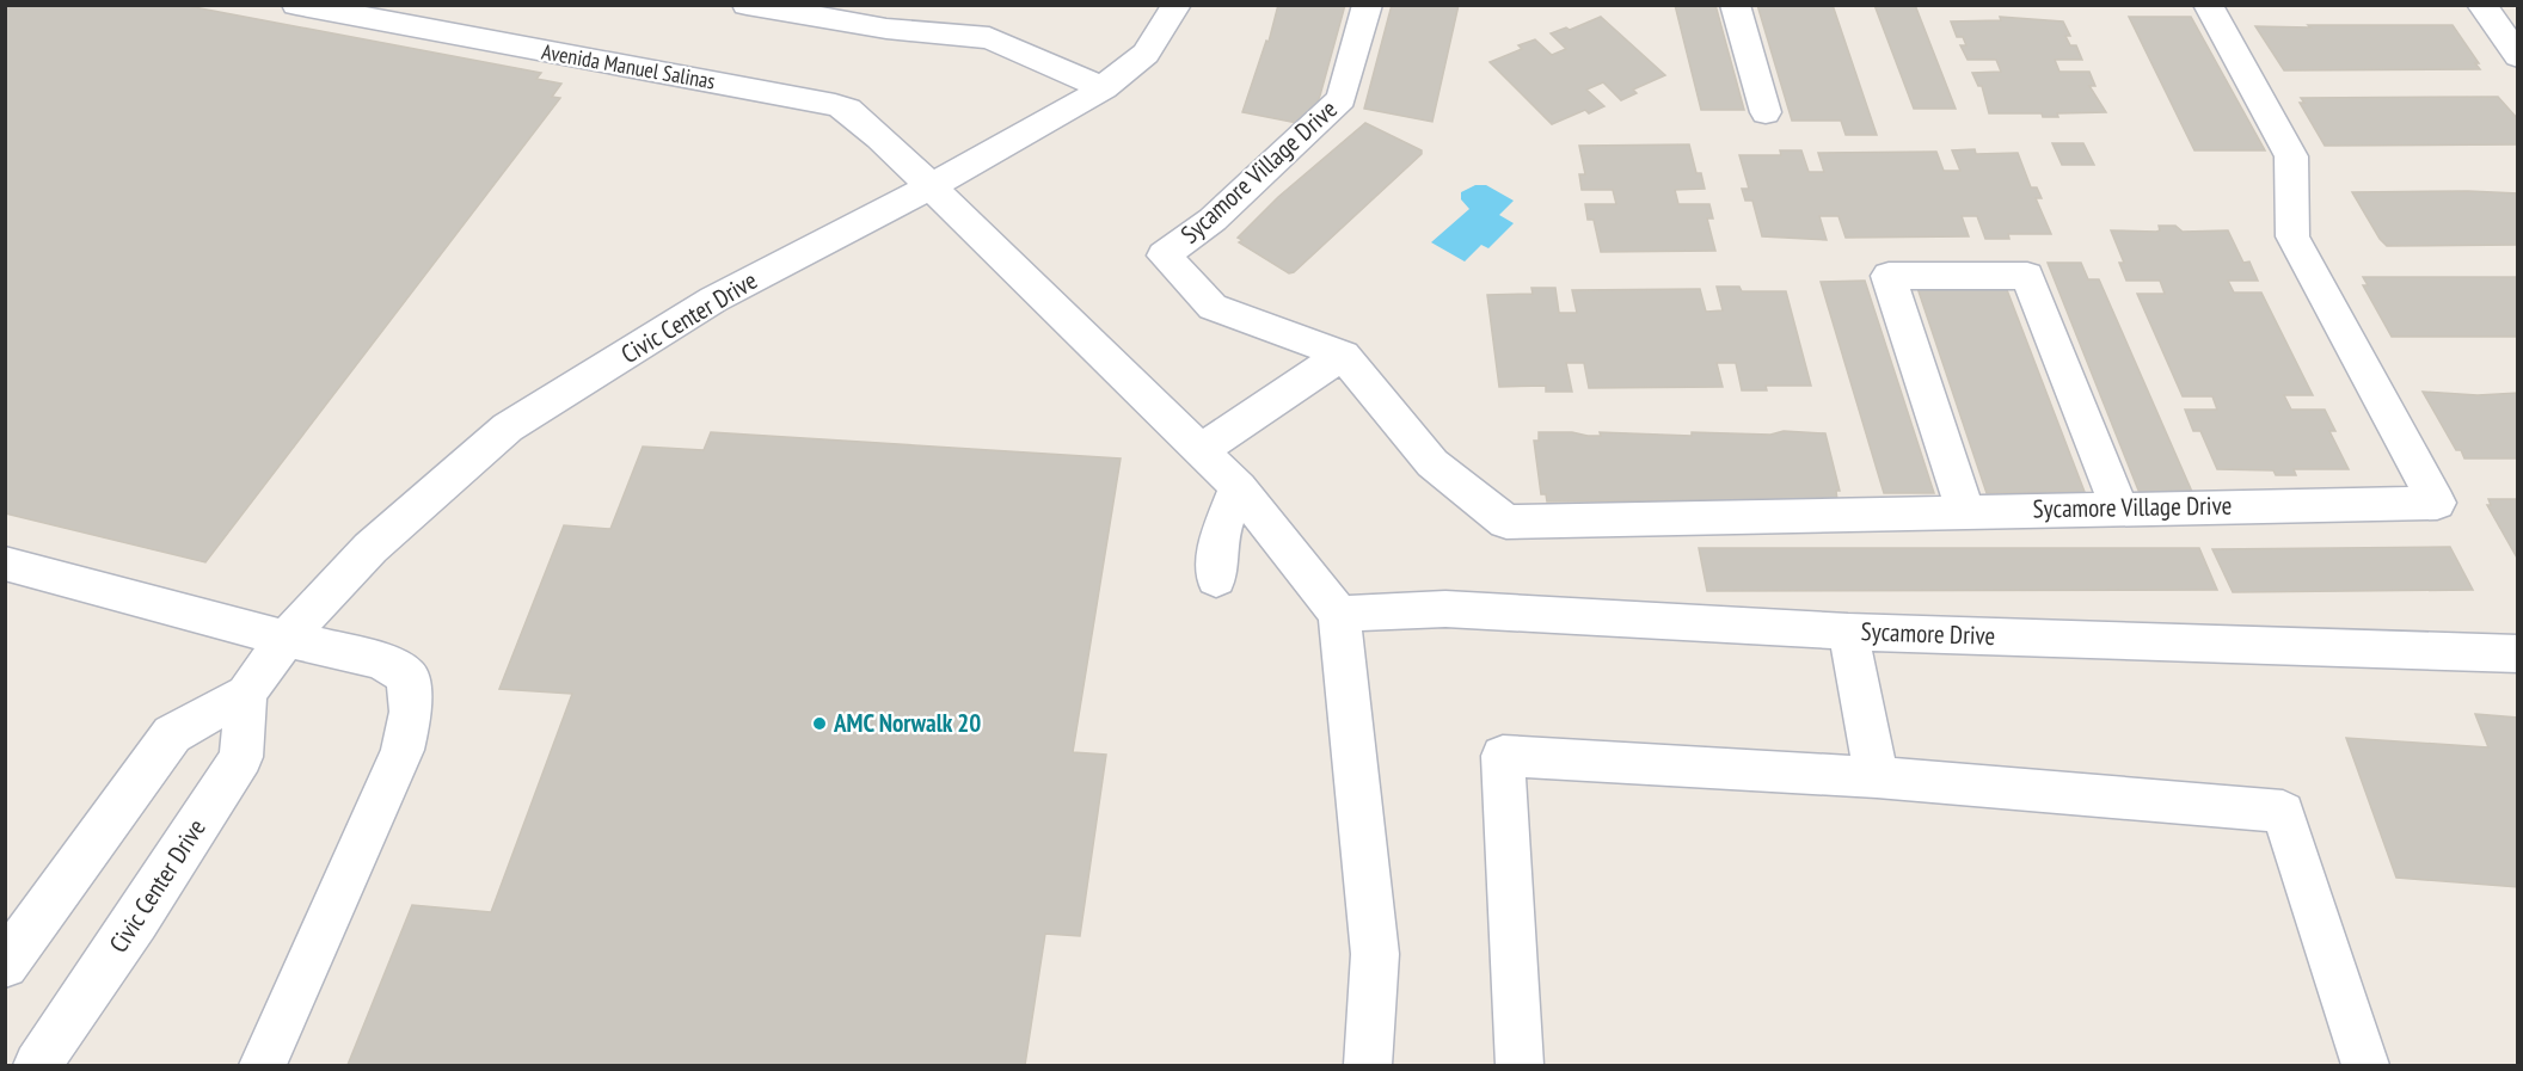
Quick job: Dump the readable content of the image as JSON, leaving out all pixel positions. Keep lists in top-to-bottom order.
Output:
{
  "streets": {
    "street": [
      "Avenida Manuel Salinas",
      "Sycamore Village Drive",
      "Civic Center Drive",
      "Sycamore Drive"
    ]
  },
  "crossings": [
    ["Avenida Manuel Salinas", "Civic Center Drive"],
    ["Avenida Manuel Salinas", "Sycamore Drive"]
  ],
  "places": ["AMC Norwalk 20"]
}
